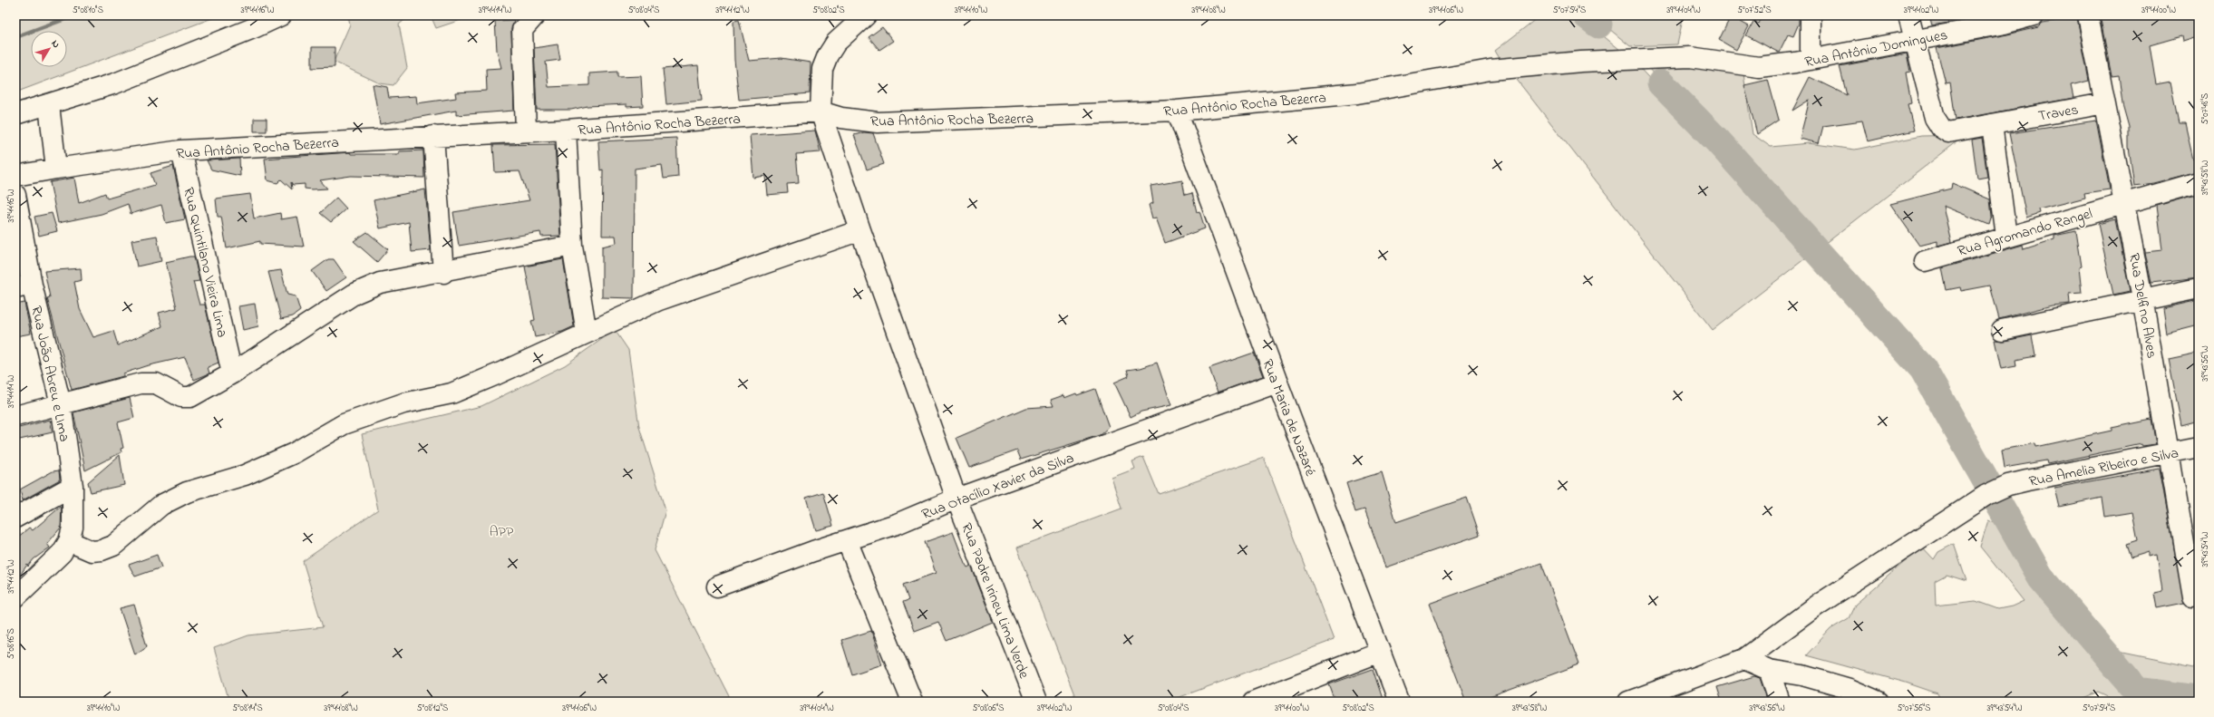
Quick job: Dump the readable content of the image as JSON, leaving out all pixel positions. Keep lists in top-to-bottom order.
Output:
{
  "streets": {
    "main road": [
      "Rua Antônio Domingues",
      "Rua Antônio Rocha Bezerra",
      "Traves",
      "Rua Agromando Rangel",
      "Rua Quintilano Vieira Lima",
      "Rua Delfino Alves",
      "Rua João Abreu e LIma",
      "Rua Maria de Nazaré",
      "Rua Amelia Ribeiro e Silva",
      "Rua Otacílio Xavier da Silva",
      "Rua Padre Irineu Lima Verde"
    ]
  },
  "crossings": [
    ["Rua Antônio Domingues", "Rua Antônio Rocha Bezerra"],
    ["Rua Antônio Domingues", "Traves"],
    ["Rua Antônio Rocha Bezerra", "Rua Quintilano Vieira Lima"],
    ["Rua Antônio Rocha Bezerra", "Rua Maria de Nazaré"],
    ["Rua Antônio Rocha Bezerra", "Rua Padre Irineu Lima Verde"],
    ["Traves", "Rua Delfino Alves"],
    ["Rua Agromando Rangel", "Rua Delfino Alves"],
    ["Rua Delfino Alves", "Rua Amelia Ribeiro e Silva"],
    ["Rua Maria de Nazaré", "Rua Otacílio Xavier da Silva"],
    ["Rua Otacílio Xavier da Silva", "Rua Padre Irineu Lima Verde"]
  ],
  "parks": ["APP"],
  "north": "top right",
  "coordinates": [
    "5°08'10\"S",
    "39°44'16\"W",
    "39°44'14\"W",
    "5°08'04\"S",
    "39°44'12\"W",
    "5°08'02\"S",
    "39°44'10\"W",
    "39°44'08\"W",
    "39°44'06\"W",
    "5°07'54\"S",
    "39°44'04\"W",
    "5°07'52\"S",
    "39°44'02\"W",
    "39°44'00\"W",
    "5°07'48\"S",
    "39°43'58\"W",
    "39°43'56\"W",
    "39°43'54\"W",
    "5°08'16\"S",
    "5°08'14\"S",
    "5°08'12\"S",
    "5°08'06\"S",
    "5°07'56\"S"
  ]
}
